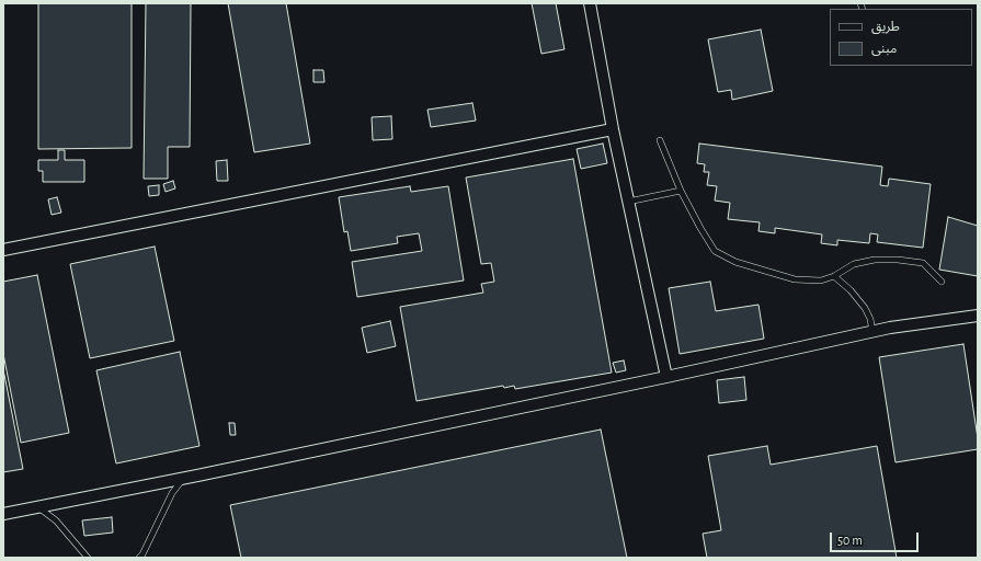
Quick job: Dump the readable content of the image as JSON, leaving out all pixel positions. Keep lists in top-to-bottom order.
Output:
{
  "legend": ["طريق", "مبنى"],
  "scale_bar": "50 m"
}
